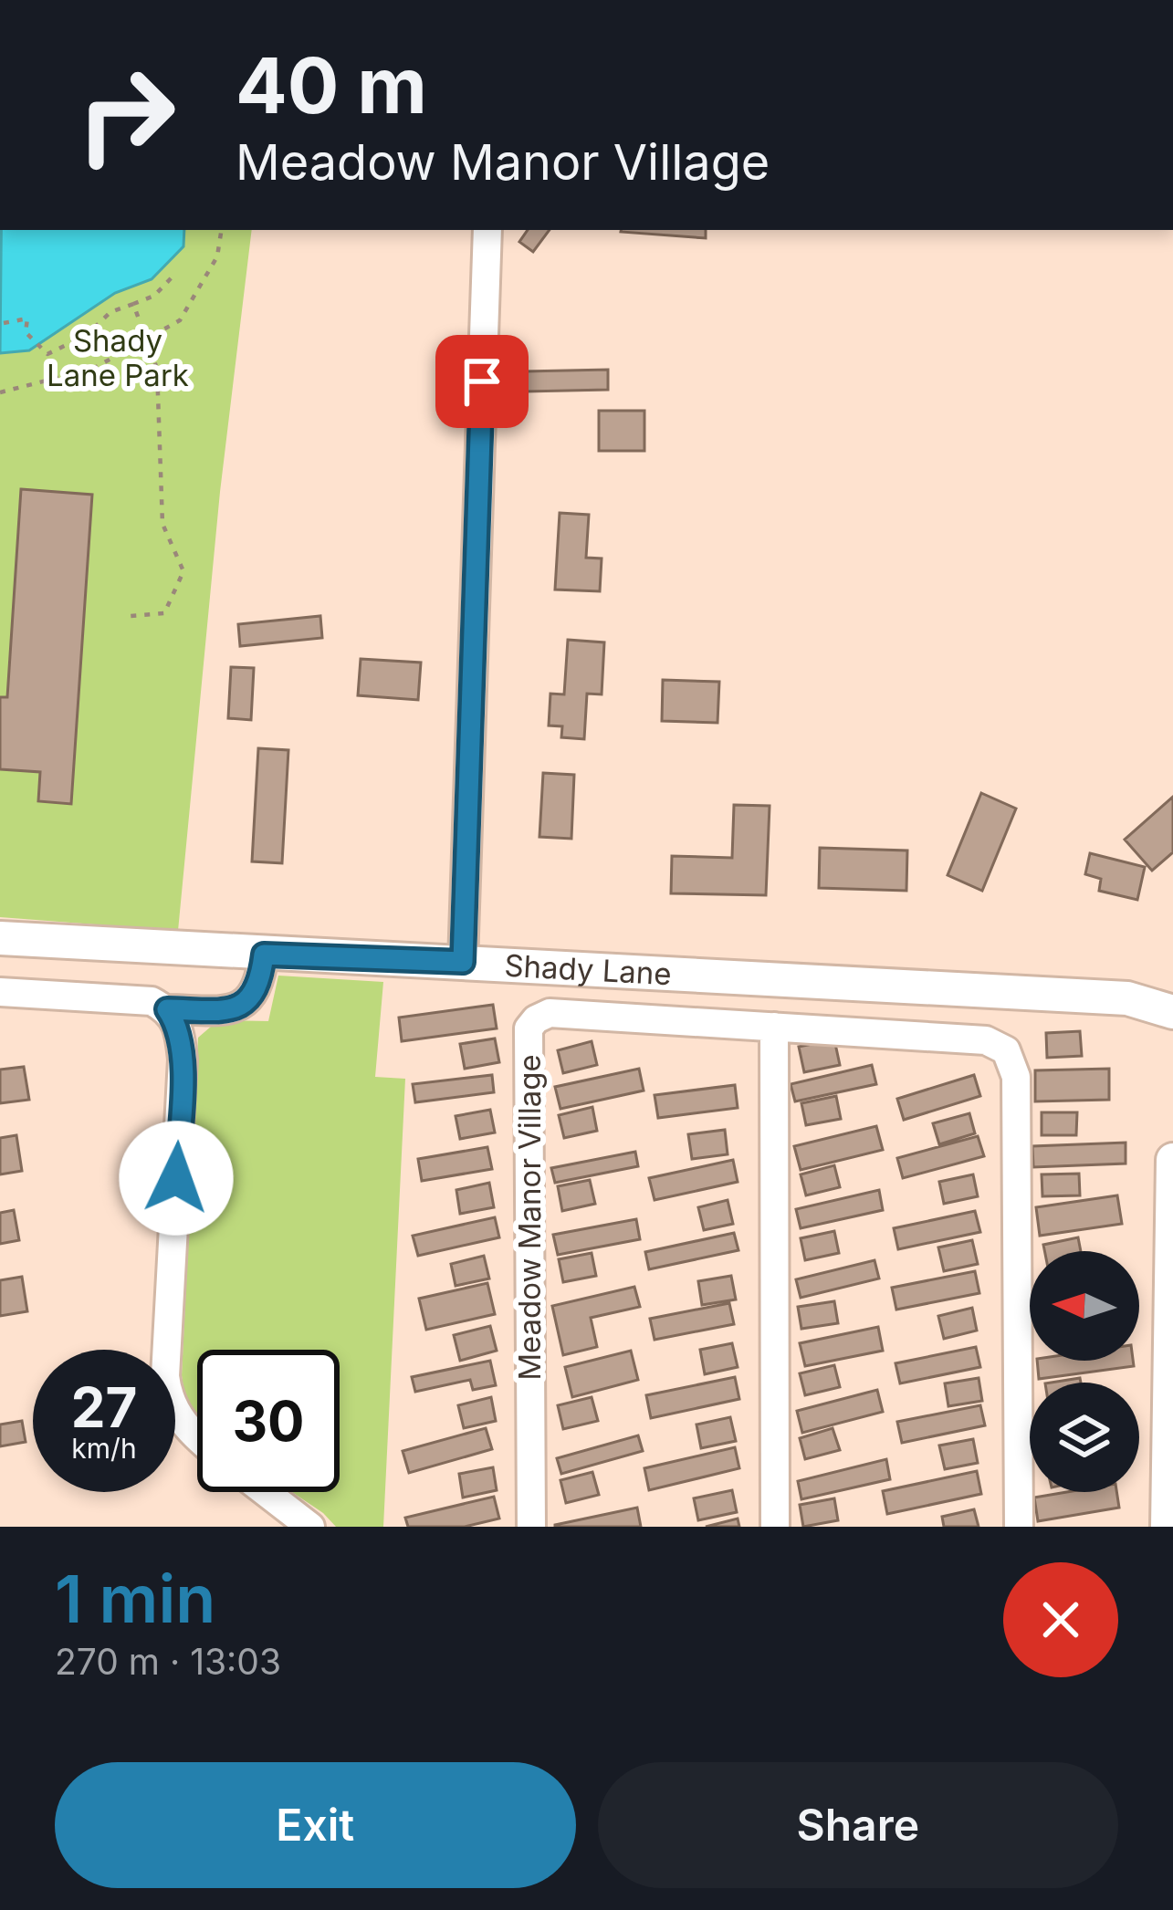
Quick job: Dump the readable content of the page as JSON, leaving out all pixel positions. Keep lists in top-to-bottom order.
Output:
{
  "streets": {
    "main road": ["Shady Lane"],
    "street": ["Meadow Manor Village"]
  },
  "parks": ["Shady Lane Park"],
  "north": "left",
  "page": {
    "turn": ["40 m", "Meadow Manor Village"],
    "speed": "27 km/h",
    "limit": "30",
    "heading": ["1 min", "270 m · 13:03"],
    "buttons": ["Exit", "Share"]
  }
}
